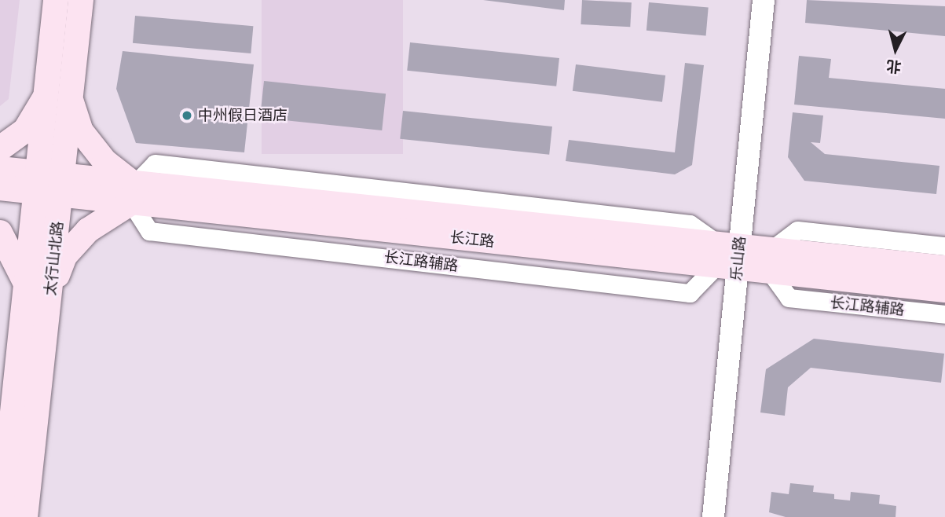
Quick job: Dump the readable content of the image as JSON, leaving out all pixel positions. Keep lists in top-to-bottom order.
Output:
{
  "streets": {
    "main road": ["长江路", "太行山北路"],
    "street": ["乐山路", "长江路辅路"]
  },
  "crossings": [
    ["长江路", "太行山北路"],
    ["长江路", "乐山路"],
    ["长江路", "长江路辅路"]
  ],
  "places": ["中州假日酒店"],
  "north": "bottom"
}
